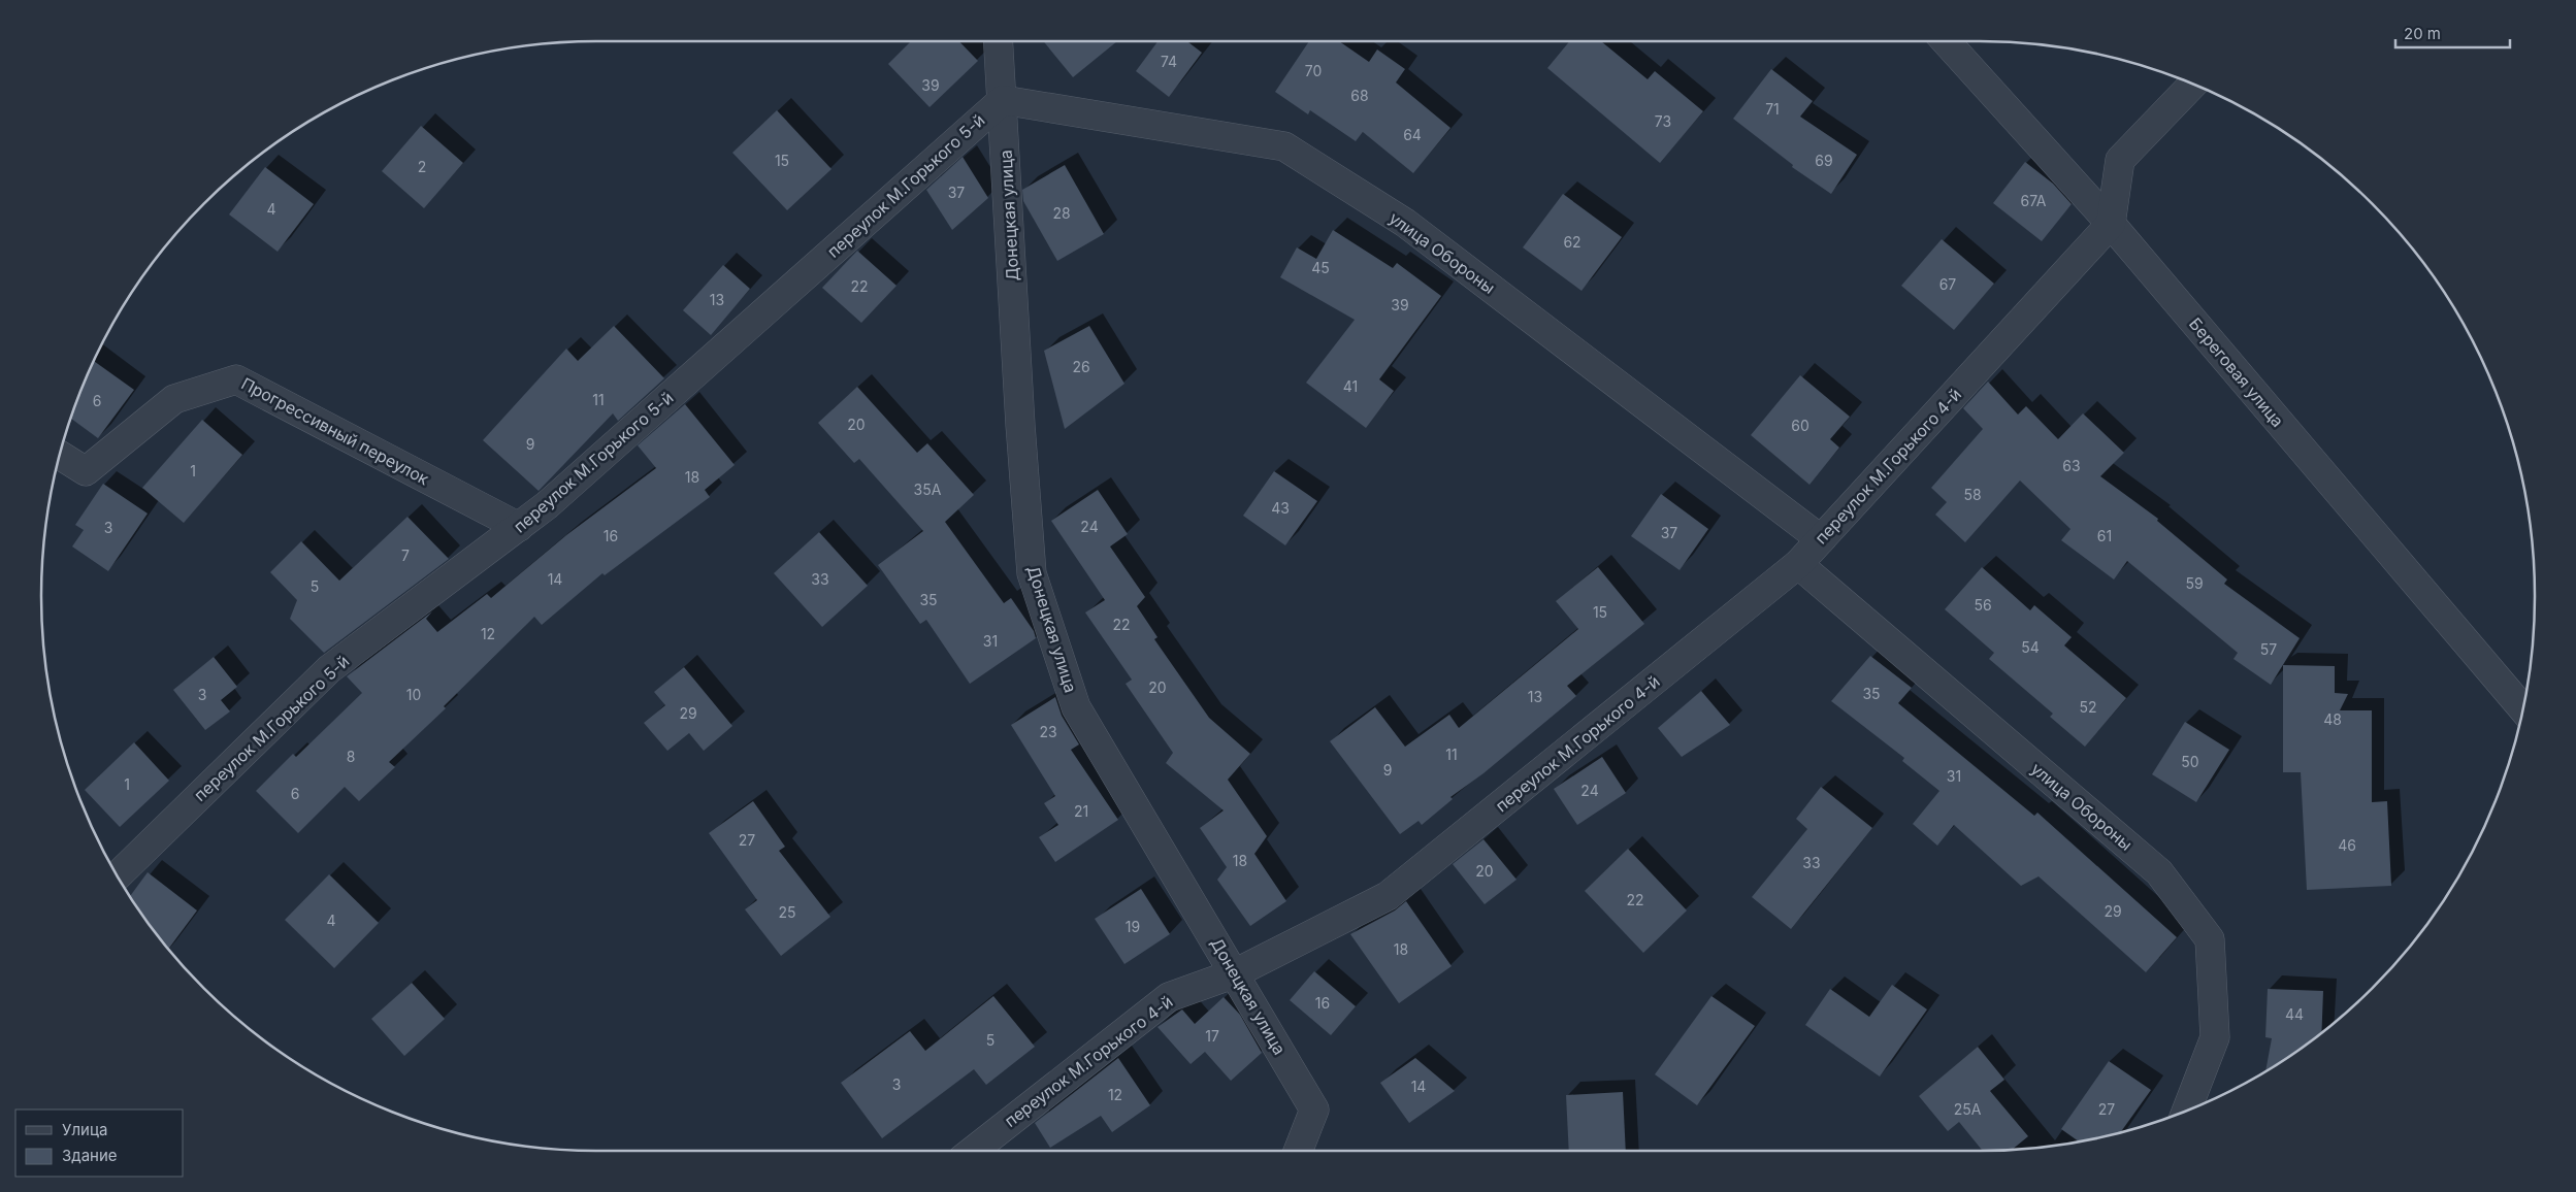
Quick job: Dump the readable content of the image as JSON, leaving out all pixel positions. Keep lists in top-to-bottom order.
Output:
{
  "streets": {
    "street": [
      "переулок М.Горького 5-й",
      "Донецкая улица",
      "улица Обороны",
      "Береговая улица",
      "Прогрессивный переулок",
      "переулок М.Горького 4-й"
    ]
  },
  "crossings": [
    ["переулок М.Горького 5-й", "Донецкая улица"],
    ["переулок М.Горького 5-й", "улица Обороны"],
    ["переулок М.Горького 5-й", "Прогрессивный переулок"],
    ["Донецкая улица", "улица Обороны"],
    ["Донецкая улица", "переулок М.Горького 4-й"],
    ["улица Обороны", "переулок М.Горького 4-й"],
    ["Береговая улица", "переулок М.Горького 4-й"]
  ],
  "house_numbers": [
    "74",
    "70",
    "39",
    "68",
    "71",
    "73",
    "64",
    "15",
    "69",
    "2",
    "37",
    "67А",
    "4",
    "28",
    "62",
    "45",
    "67",
    "22",
    "13",
    "39",
    "26",
    "41",
    "11",
    "6",
    "20",
    "60",
    "9",
    "63",
    "1",
    "18",
    "35А",
    "58",
    "43",
    "24",
    "3",
    "37",
    "16",
    "61",
    "7",
    "14",
    "33",
    "59",
    "5",
    "35",
    "56",
    "15",
    "22",
    "12",
    "31",
    "54",
    "57",
    "20",
    "35",
    "3",
    "10",
    "13",
    "52",
    "29",
    "48",
    "23",
    "11",
    "8",
    "50",
    "9",
    "31",
    "1",
    "24",
    "6",
    "21",
    "27",
    "46",
    "18",
    "33",
    "20",
    "22",
    "29",
    "25",
    "4",
    "19",
    "18",
    "16",
    "44",
    "17",
    "5",
    "3",
    "14",
    "12",
    "25А",
    "27"
  ],
  "legend": ["Улица", "Здание"],
  "scale_bar": "20 m"
}
